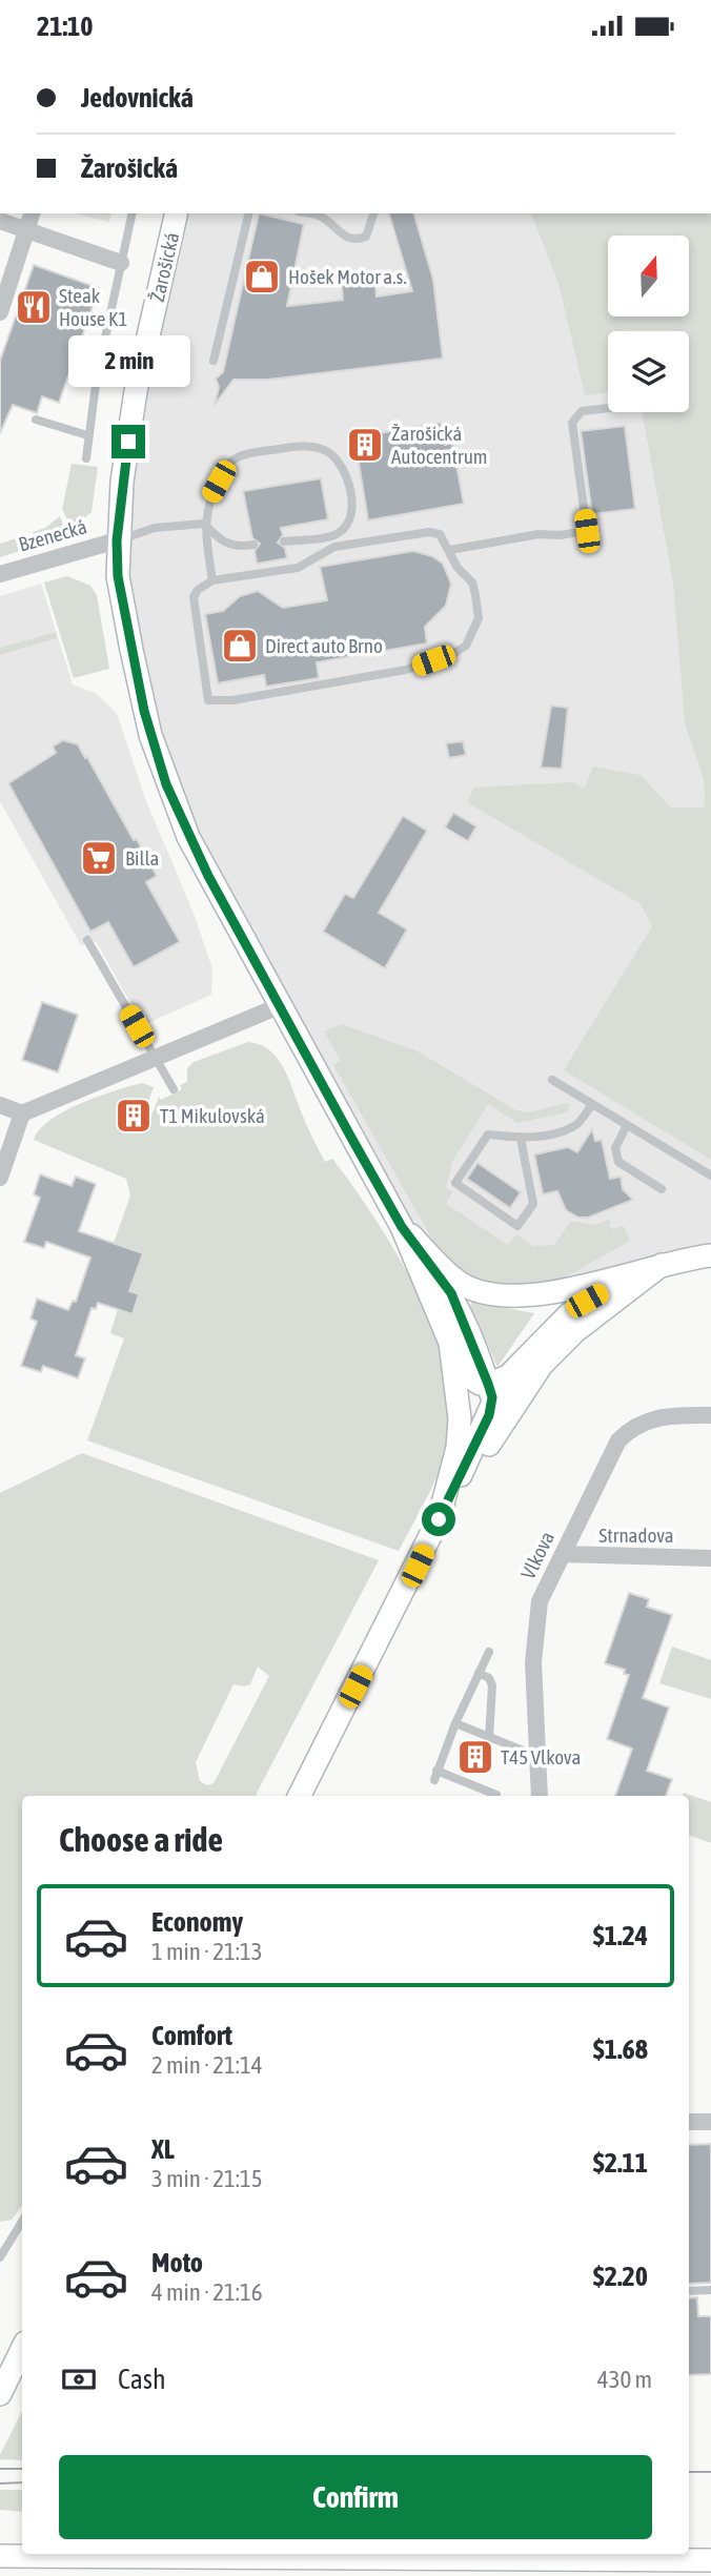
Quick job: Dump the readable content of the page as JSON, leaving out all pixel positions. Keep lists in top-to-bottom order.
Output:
{
  "streets": {
    "main road": ["Žarošická"],
    "street": ["Bzenecká", "Strnadova", "Vlkova"]
  },
  "crossings": [
    ["Žarošická", "Bzenecká"],
    ["Strnadova", "Vlkova"]
  ],
  "places": {
    "shop": ["Hošek Motor a.s.", "Direct auto Brno"],
    "restaurant": ["Steak House K1"],
    "building": ["Žarošická Autocentrum", "T1 Mikulovská", "T45 Vlkova"],
    "supermarket": ["Billa"]
  },
  "north": "top",
  "page": {
    "status": "21:10",
    "banner": ["Jedovnická", "Žarošická"],
    "bubble": "2 min",
    "heading": "Choose a ride",
    "list": [
      {
        "name": "Economy",
        "note": "1 min · 21:13",
        "value": "$1.24"
      },
      {
        "name": "Comfort",
        "note": "2 min · 21:14",
        "value": "$1.68"
      },
      {
        "name": "XL",
        "note": "3 min · 21:15",
        "value": "$2.11"
      },
      {
        "name": "Moto",
        "note": "4 min · 21:16",
        "value": "$2.20"
      }
    ],
    "pay": ["Cash", "430 m"],
    "buttons": "Confirm"
  }
}
